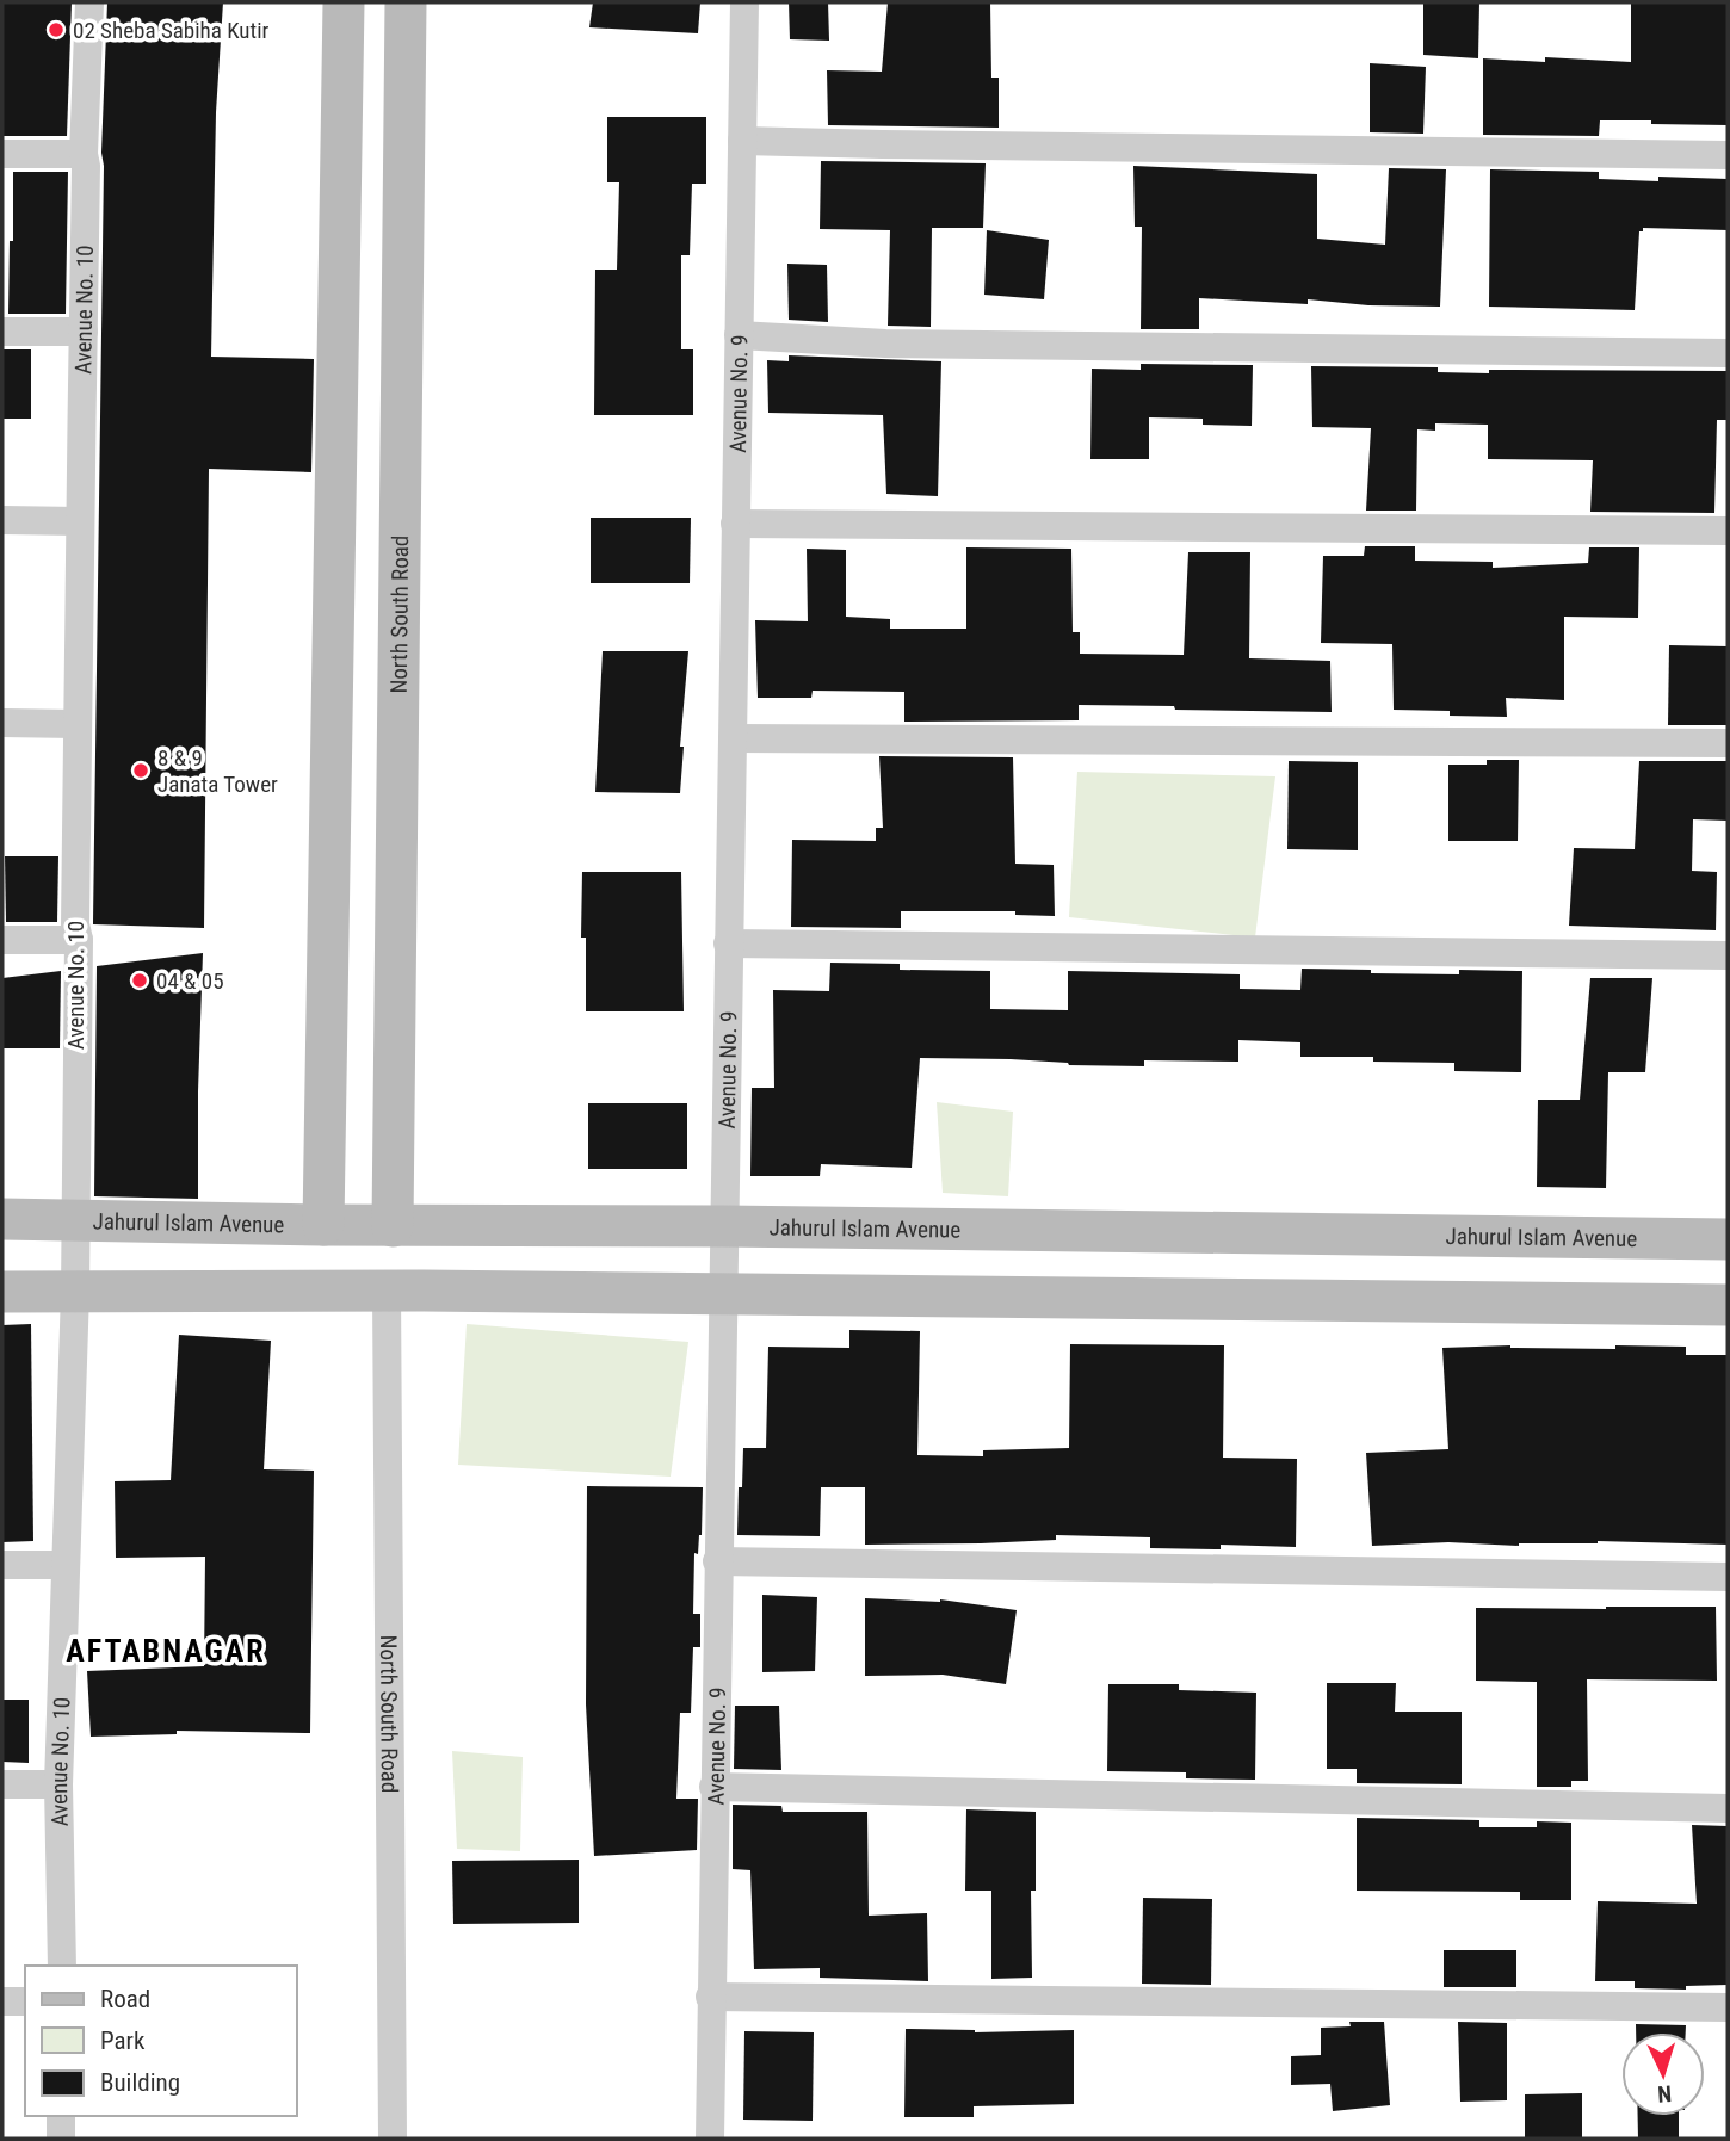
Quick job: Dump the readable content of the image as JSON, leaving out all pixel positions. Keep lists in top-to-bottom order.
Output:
{
  "streets": {
    "street": [
      "Avenue No. 10",
      "Avenue No. 9",
      "North South Road",
      "Jahurul Islam Avenue"
    ]
  },
  "crossings": [
    ["Avenue No. 10", "Jahurul Islam Avenue"],
    ["Avenue No. 9", "Jahurul Islam Avenue"],
    ["North South Road", "Jahurul Islam Avenue"]
  ],
  "districts": ["AFTABNAGAR"],
  "places": ["02 Sheba Sabiha Kutir", "8 & 9 Janata Tower", "04 & 05"],
  "legend": ["Road", "Park", "Building"],
  "north": "bottom"
}
